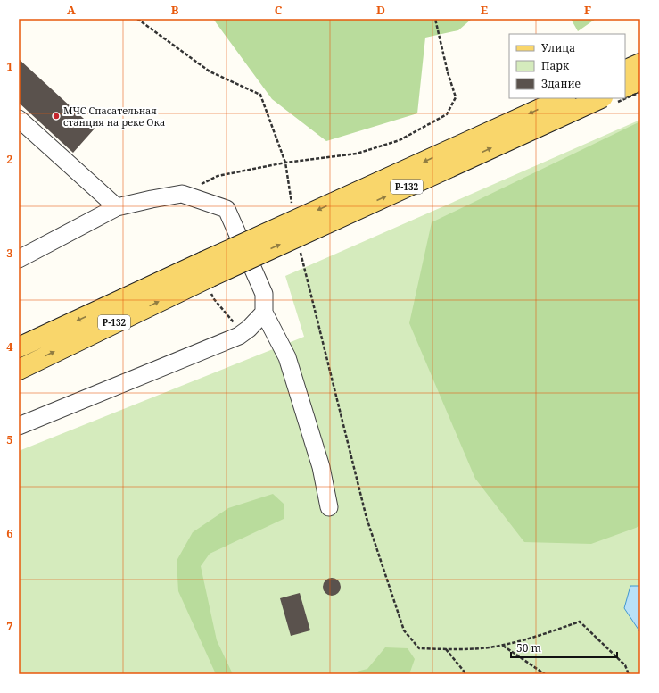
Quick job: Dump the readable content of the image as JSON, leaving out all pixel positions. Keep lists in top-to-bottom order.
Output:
{
  "streets": {
    "main road": ["Р-132"]
  },
  "places": ["МЧС Спасательная станция на реке Ока"],
  "legend": ["Улица", "Парк", "Здание"],
  "scale_bar": "50 m",
  "grid": {
    "columns": [
      "A",
      "B",
      "C",
      "D",
      "E",
      "F"
    ],
    "rows": [
      "1",
      "2",
      "3",
      "4",
      "5",
      "6",
      "7"
    ]
  }
}
